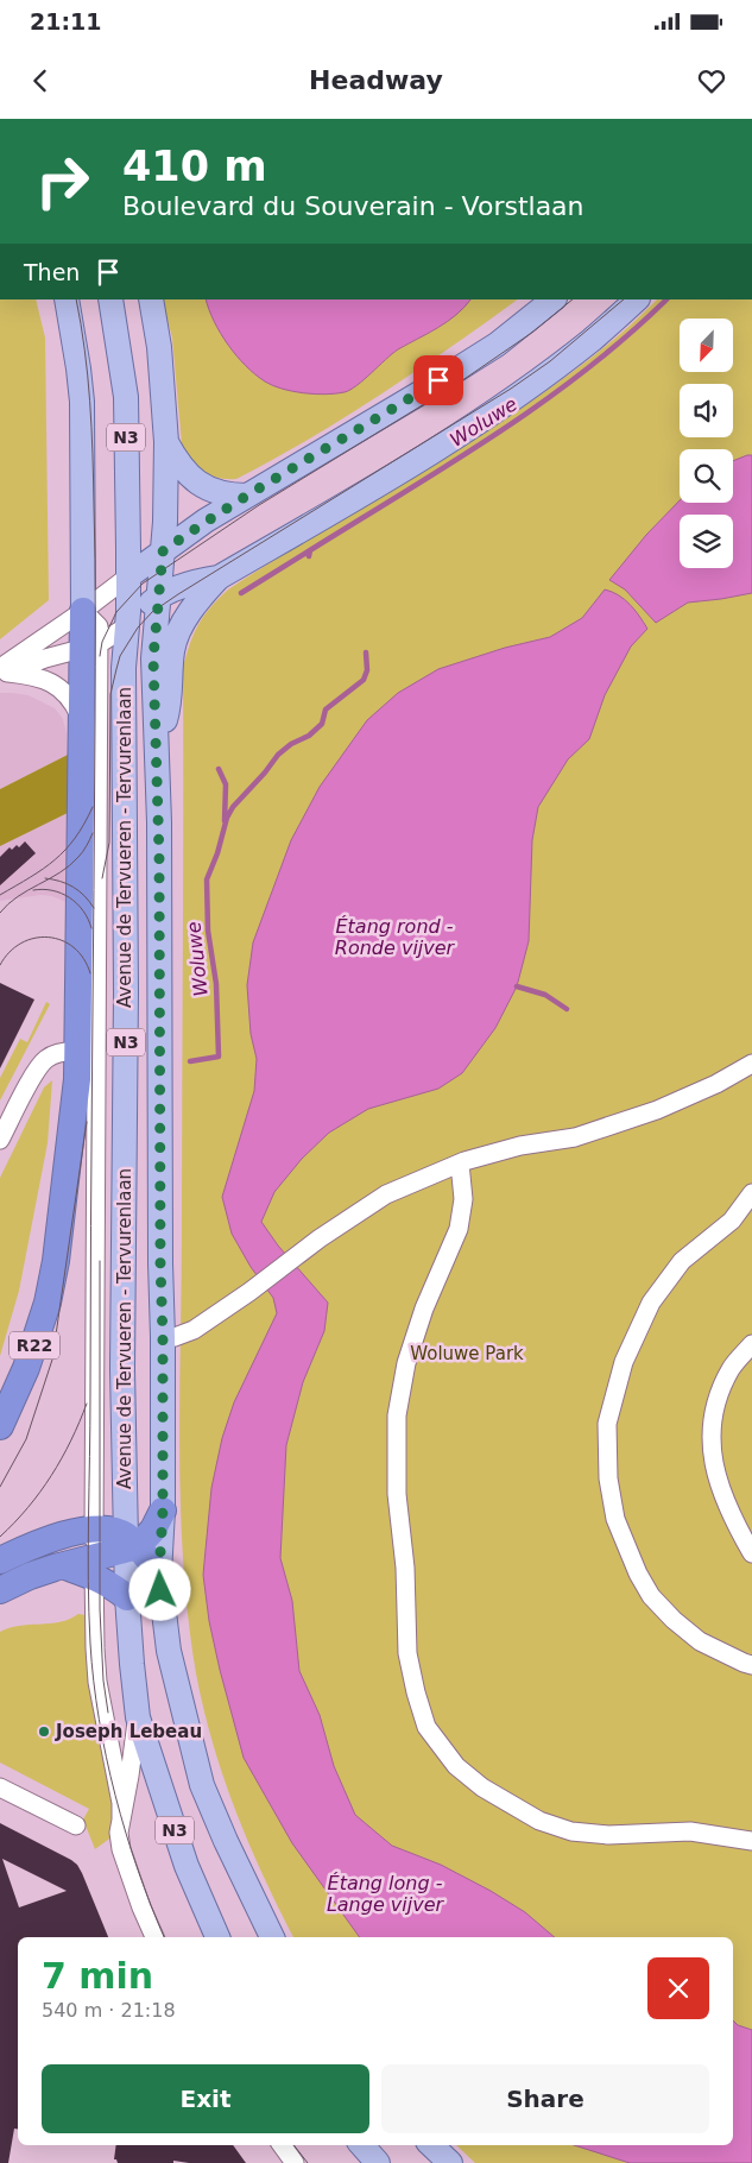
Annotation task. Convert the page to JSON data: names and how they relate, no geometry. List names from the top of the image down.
{
  "streets": {
    "highway": ["R22"],
    "main road": ["N3", "Avenue de Tervueren - Tervurenlaan"]
  },
  "crossings": [
    ["Avenue de Tervueren - Tervurenlaan", "R22"]
  ],
  "water": ["Woluwe", "Étang rond - Ronde vijver", "Étang long - Lange vijver"],
  "parks": ["Woluwe Park"],
  "places": ["Joseph Lebeau"],
  "north": "bottom left",
  "page": {
    "status": "21:11",
    "header": "Headway",
    "turn": ["410 m", "Boulevard du Souverain - Vorstlaan"],
    "then": "Then",
    "heading": ["7 min", "540 m · 21:18"],
    "buttons": ["Exit", "Share"]
  }
}
